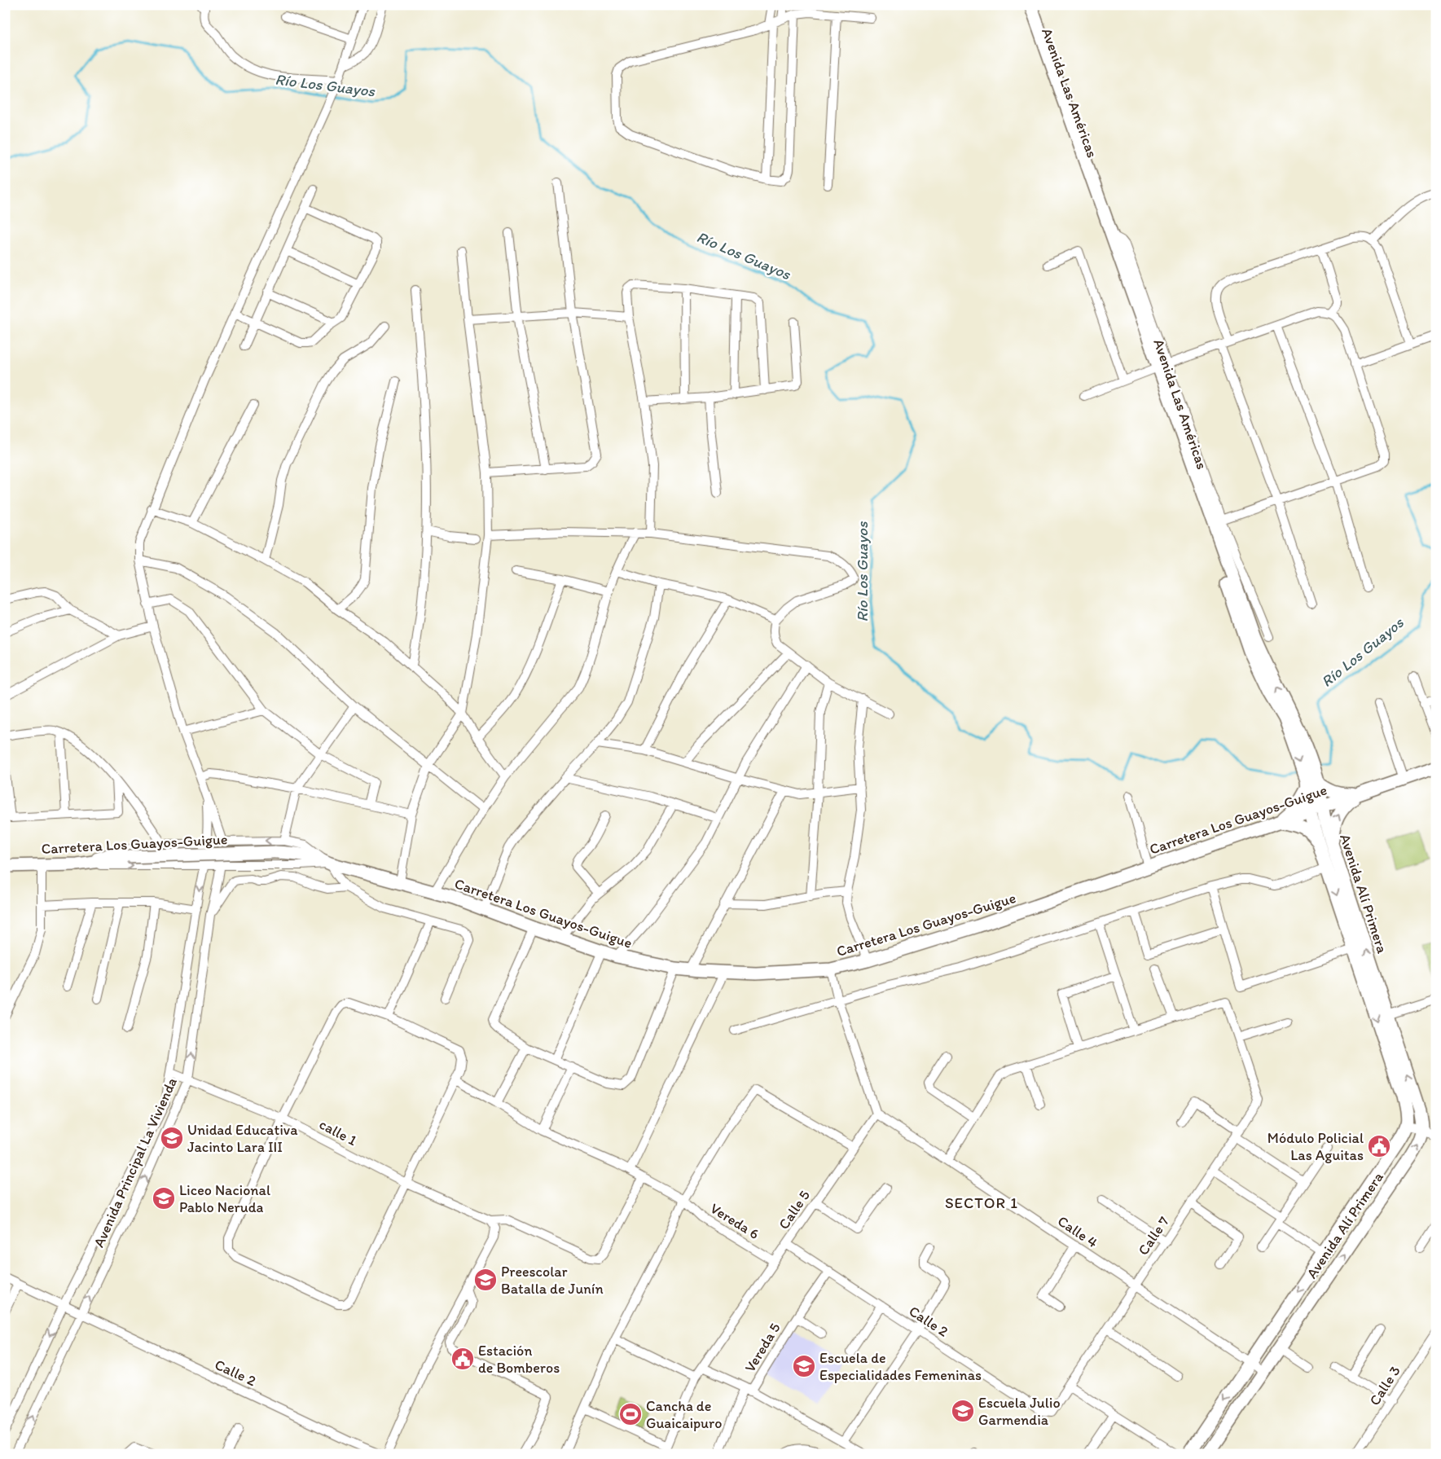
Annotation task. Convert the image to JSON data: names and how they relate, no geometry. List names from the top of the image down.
{
  "streets": {
    "main road": ["Avenida Las Américas", "Carretera Los Guayos-Guigue", "Avenida Alí Primera"],
    "street": [
      "calle 1",
      "Avenida Principal La Vivienda",
      "Calle 5",
      "Vereda 6",
      "Calle 4",
      "Calle 7",
      "Calle 2",
      "Vereda 5",
      "Calle 3"
    ]
  },
  "crossings": [
    ["Avenida Las Américas", "Carretera Los Guayos-Guigue"],
    ["Avenida Las Américas", "Avenida Alí Primera"],
    ["Carretera Los Guayos-Guigue", "Avenida Alí Primera"],
    ["Avenida Alí Primera", "Calle 4"],
    ["calle 1", "Avenida Principal La Vivienda"],
    ["Avenida Principal La Vivienda", "Calle 2"],
    ["Calle 5", "Vereda 6"],
    ["Calle 5", "Calle 4"],
    ["Calle 5", "Calle 2"],
    ["Calle 4", "Calle 7"],
    ["Calle 7", "Calle 2"],
    ["Calle 2", "Vereda 5"]
  ],
  "districts": ["SECTOR 1"],
  "water": ["Río Los Guayos"],
  "places": {
    "school or university": [
      "Unidad Educativa Jacinto Lara III",
      "Liceo Nacional Pablo Neruda",
      "Preescolar Batalla de Junín",
      "Escuela de Especialidades Femeninas",
      "Escuela Julio Garmendia"
    ],
    "public building": ["Módulo Policial Las Aguitas", "Estación de Bomberos"],
    "sports": ["Cancha de Guaicaipuro"]
  }
}
